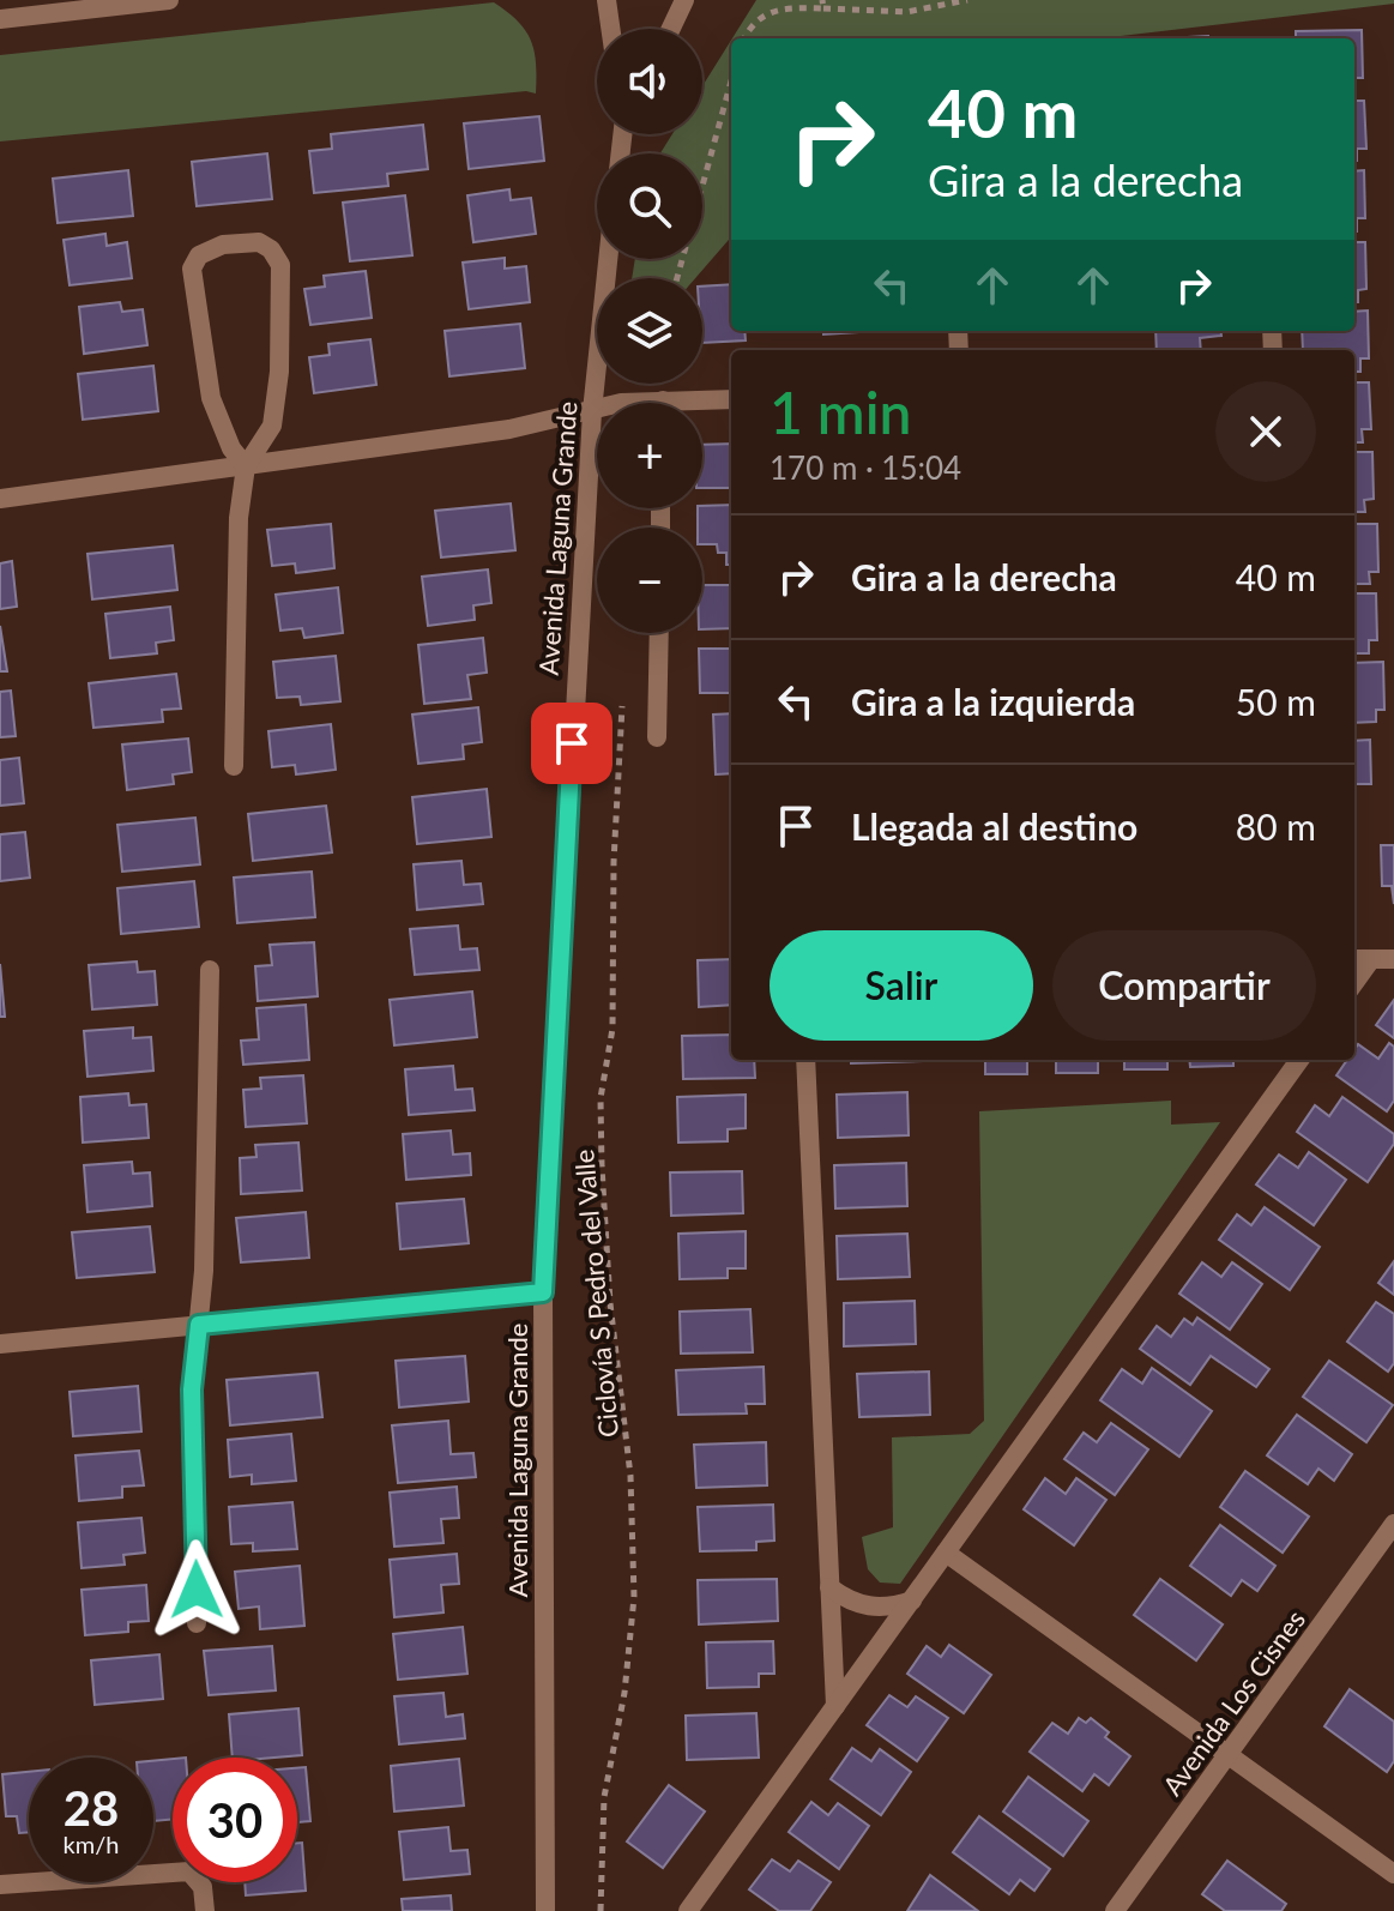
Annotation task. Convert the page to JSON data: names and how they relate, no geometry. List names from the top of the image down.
{
  "streets": {
    "street": ["Avenida Laguna Grande", "Avenida Los Cisnes"],
    "path": ["Ciclovía S Pedro del Valle"]
  },
  "page": {
    "map_buttons": ["+", "−"],
    "turn": ["40 m", "Gira a la derecha"],
    "heading": ["1 min", "170 m · 15:04"],
    "list": [
      {
        "name": "Gira a la derecha",
        "value": "40 m"
      },
      {
        "name": "Gira a la izquierda",
        "value": "50 m"
      },
      {
        "name": "Llegada al destino",
        "value": "80 m"
      }
    ],
    "buttons": ["Salir", "Compartir"],
    "speed": "28 km/h",
    "limit": "30"
  }
}
